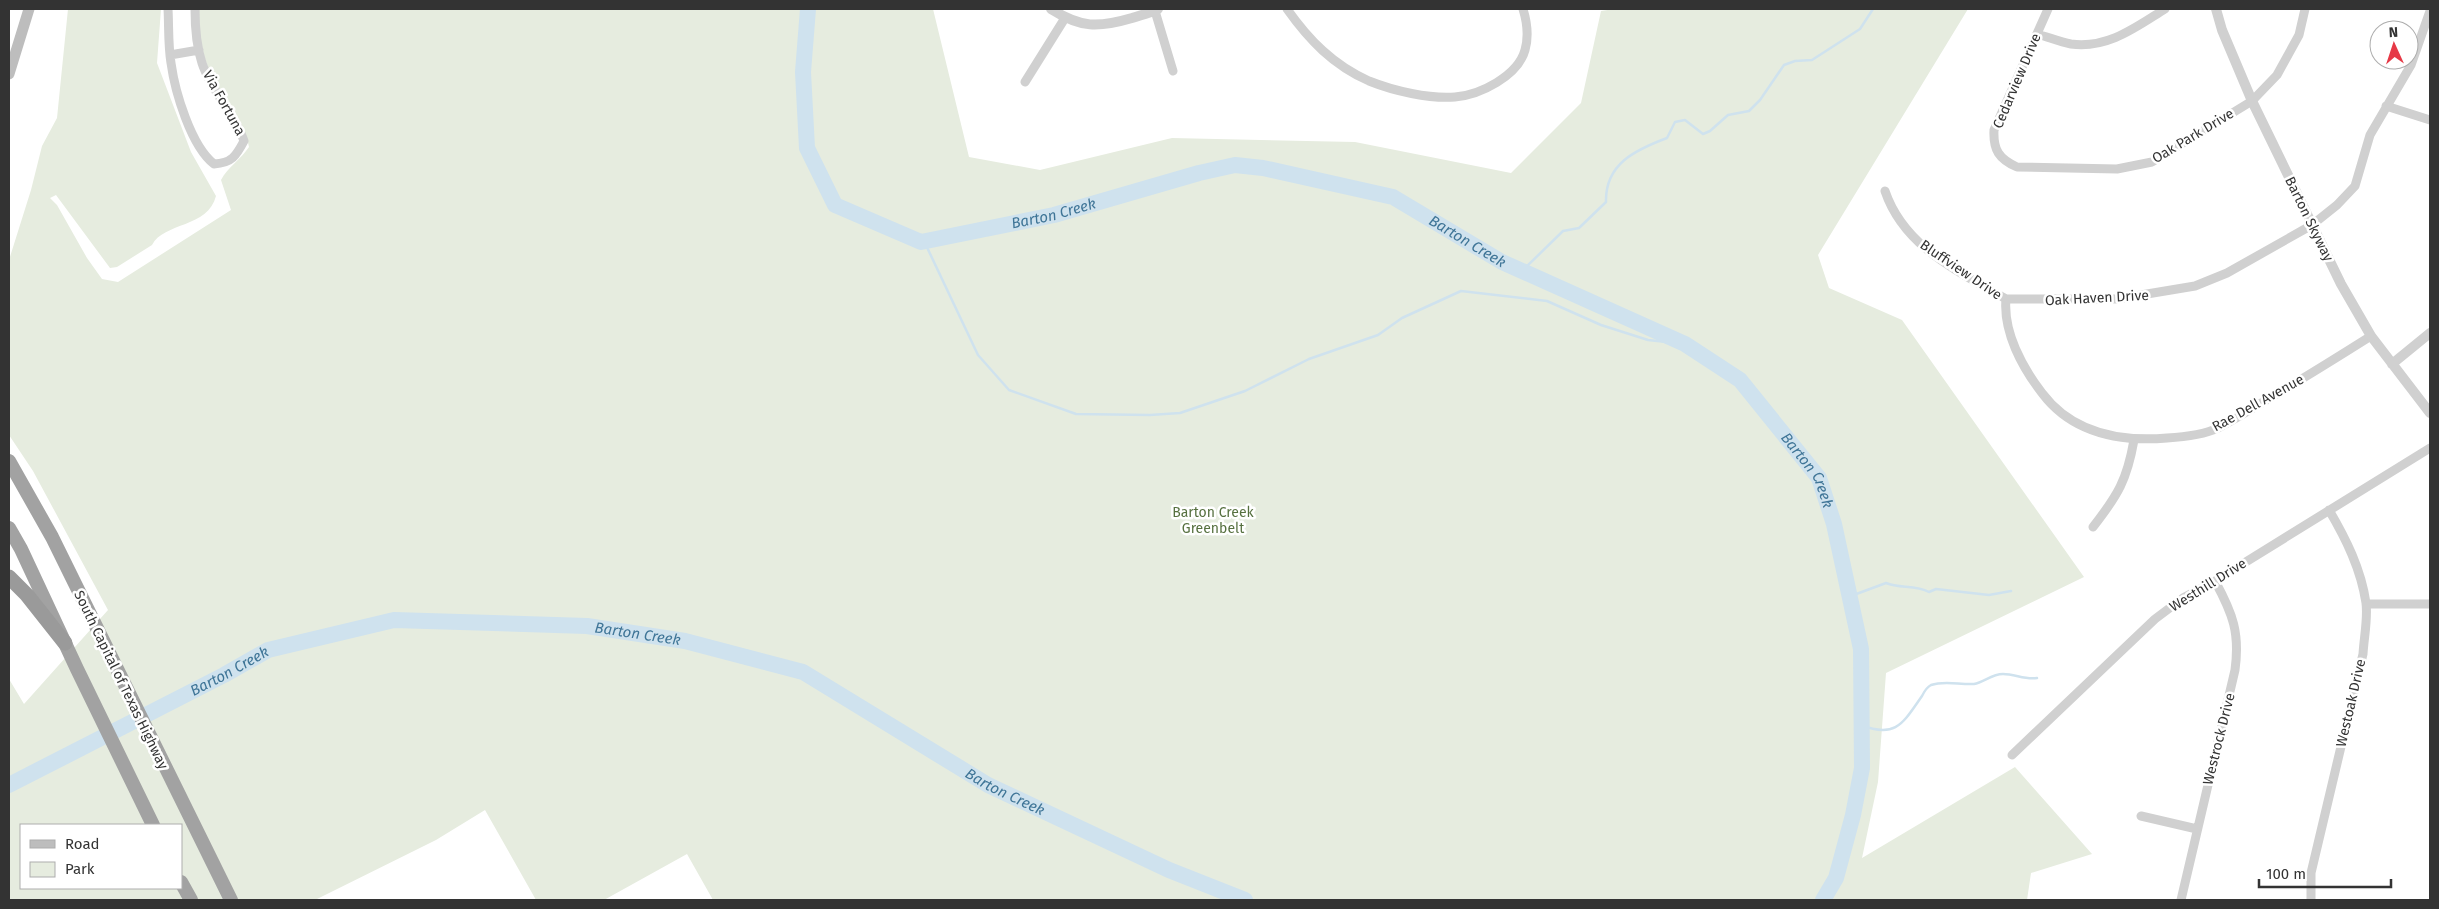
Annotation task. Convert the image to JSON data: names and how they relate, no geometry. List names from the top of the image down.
{
  "streets": {
    "highway": ["South Capital of Texas Highway"],
    "street": [
      "Cedarview Drive",
      "Via Fortuna",
      "Oak Park Drive",
      "Barton Skyway",
      "Bluffview Drive",
      "Oak Haven Drive",
      "Rae Dell Avenue",
      "Westhill Drive",
      "Westoak Drive",
      "Westrock Drive"
    ]
  },
  "crossings": [
    ["Cedarview Drive", "Oak Park Drive"],
    ["Oak Park Drive", "Barton Skyway"],
    ["Barton Skyway", "Oak Haven Drive"],
    ["Barton Skyway", "Rae Dell Avenue"],
    ["Bluffview Drive", "Oak Haven Drive"],
    ["Bluffview Drive", "Rae Dell Avenue"],
    ["Westhill Drive", "Westoak Drive"],
    ["Westhill Drive", "Westrock Drive"]
  ],
  "water": ["Barton Creek"],
  "parks": ["Barton Creek Greenbelt"],
  "legend": ["Road", "Park"],
  "scale_bar": "100 m",
  "north": "top"
}
